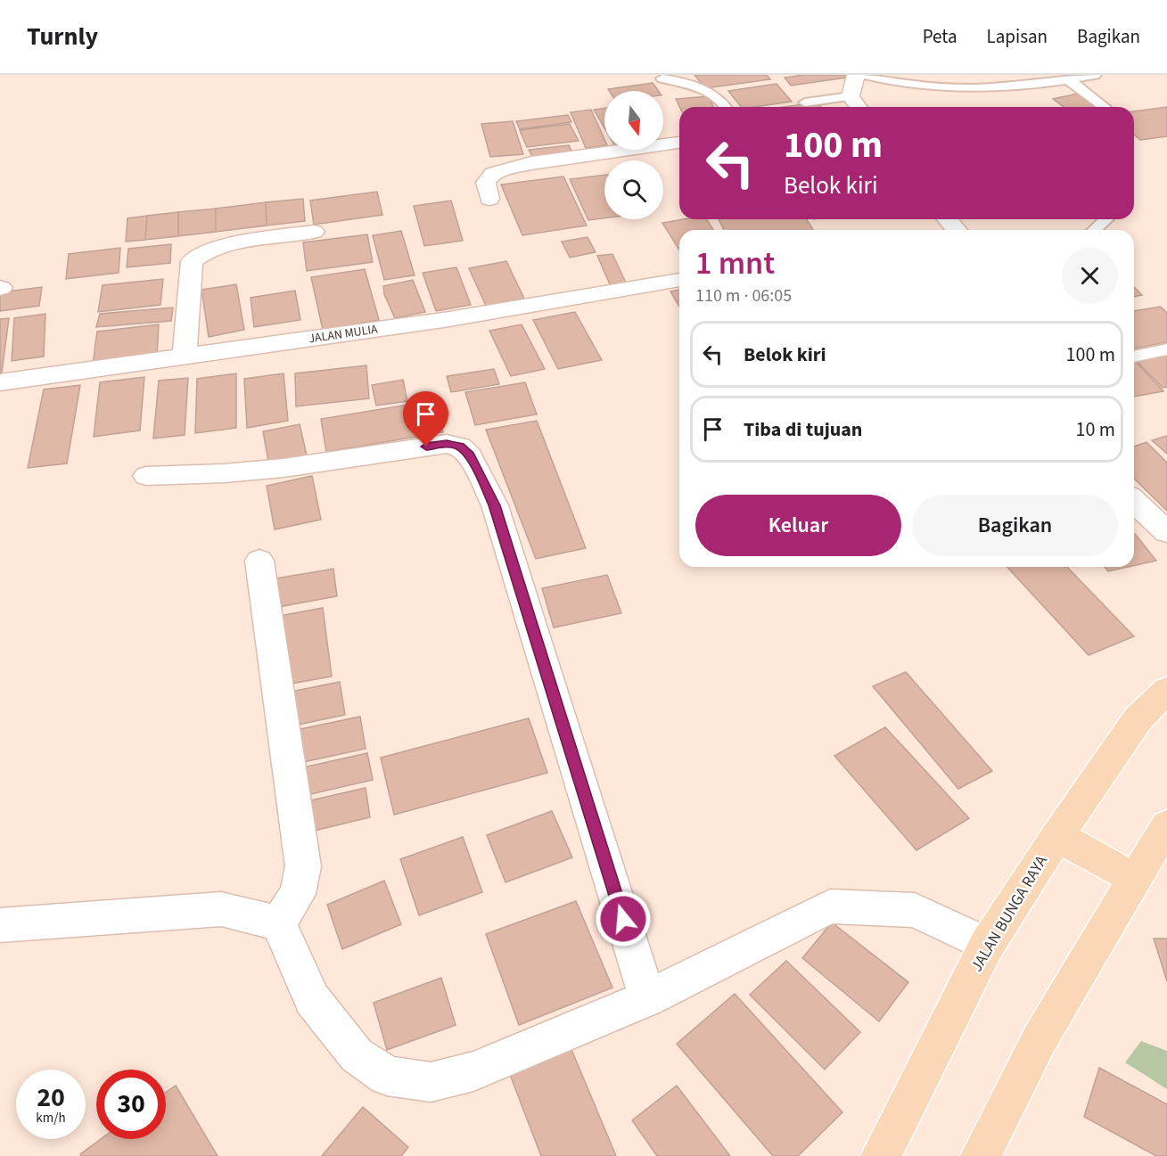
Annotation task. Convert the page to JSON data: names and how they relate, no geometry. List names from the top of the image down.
{
  "streets": {
    "main road": ["JALAN BUNGA RAYA"],
    "street": ["JALAN MULIA"]
  },
  "north": "bottom",
  "page": {
    "header": "Turnly",
    "nav": ["Peta", "Lapisan", "Bagikan"],
    "turn": ["100 m", "Belok kiri"],
    "heading": ["1 mnt", "110 m · 06:05"],
    "list": [
      {
        "name": "Belok kiri",
        "value": "100 m"
      },
      {
        "name": "Tiba di tujuan",
        "value": "10 m"
      }
    ],
    "buttons": ["Keluar", "Bagikan"],
    "speed": "20 km/h",
    "limit": "30"
  }
}
